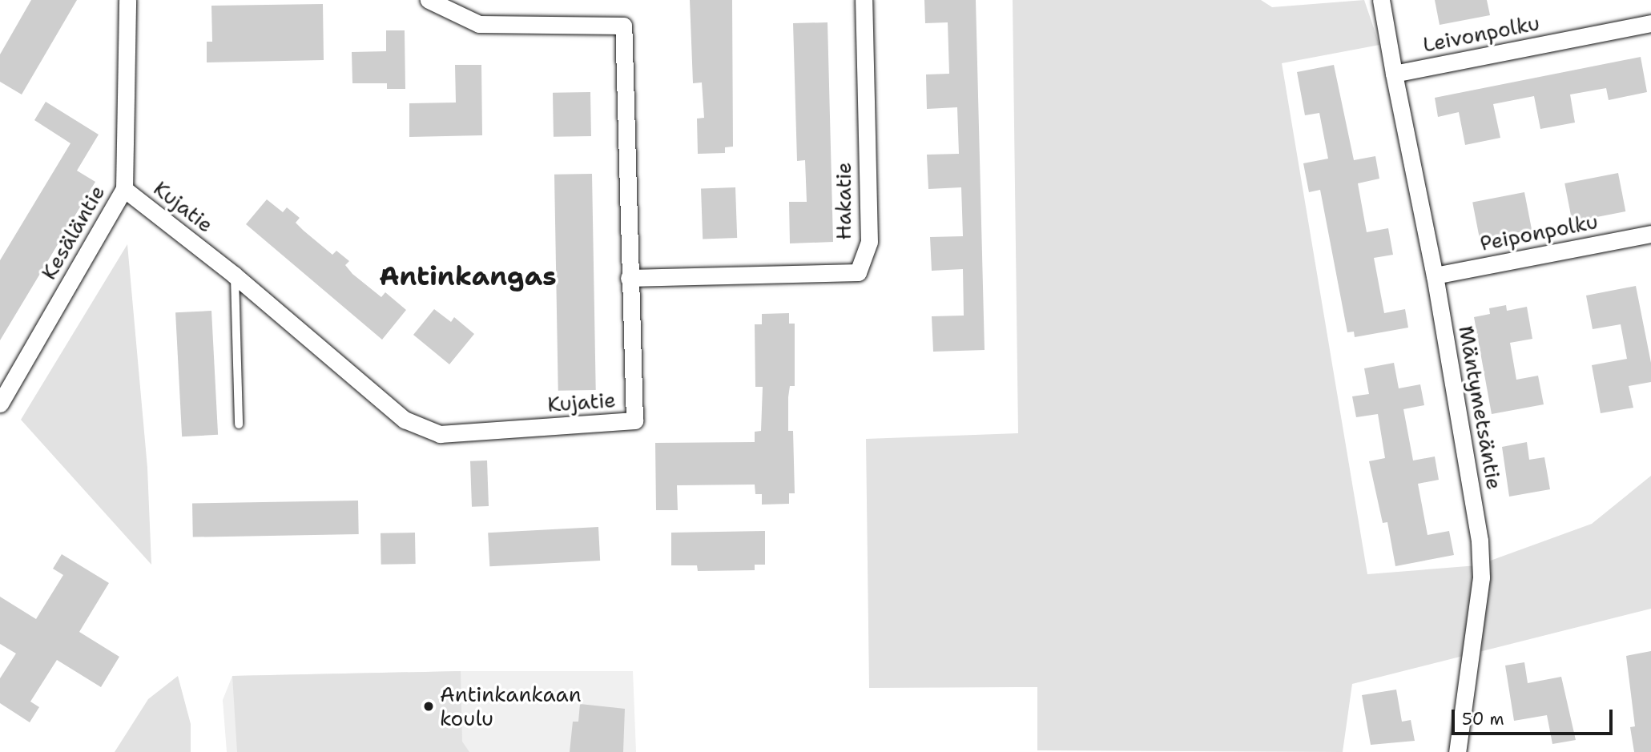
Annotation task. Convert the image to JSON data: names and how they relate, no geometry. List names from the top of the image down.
{
  "streets": {
    "street": [
      "Leivonpolku",
      "Hakatie",
      "Kujatie",
      "Kesäläntie",
      "Peiponpolku",
      "Mäntymetsäntie"
    ]
  },
  "crossings": [
    ["Leivonpolku", "Mäntymetsäntie"],
    ["Hakatie", "Kujatie"],
    ["Kujatie", "Kesäläntie"],
    ["Peiponpolku", "Mäntymetsäntie"]
  ],
  "districts": ["Antinkangas"],
  "places": ["Antinkankaan koulu"],
  "scale_bar": "50 m"
}
